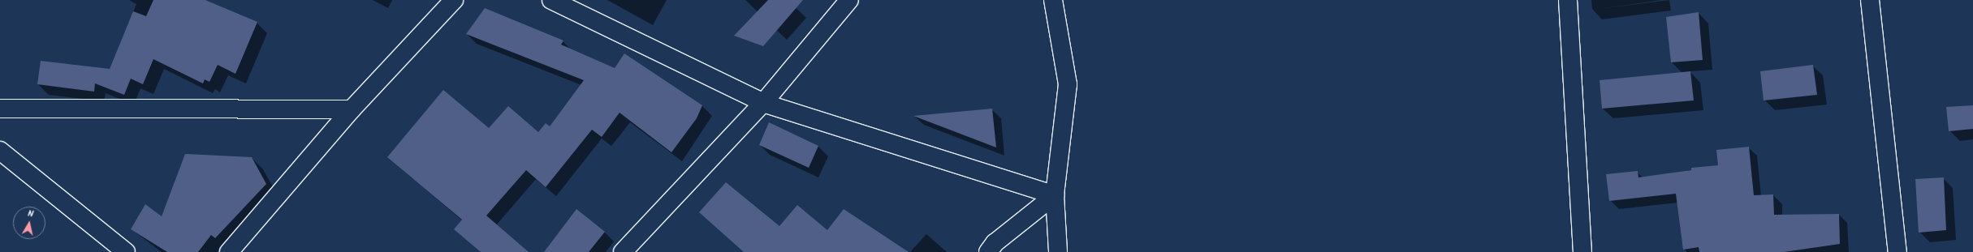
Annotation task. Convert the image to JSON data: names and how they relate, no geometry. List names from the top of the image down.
{
  "north": "top"
}
